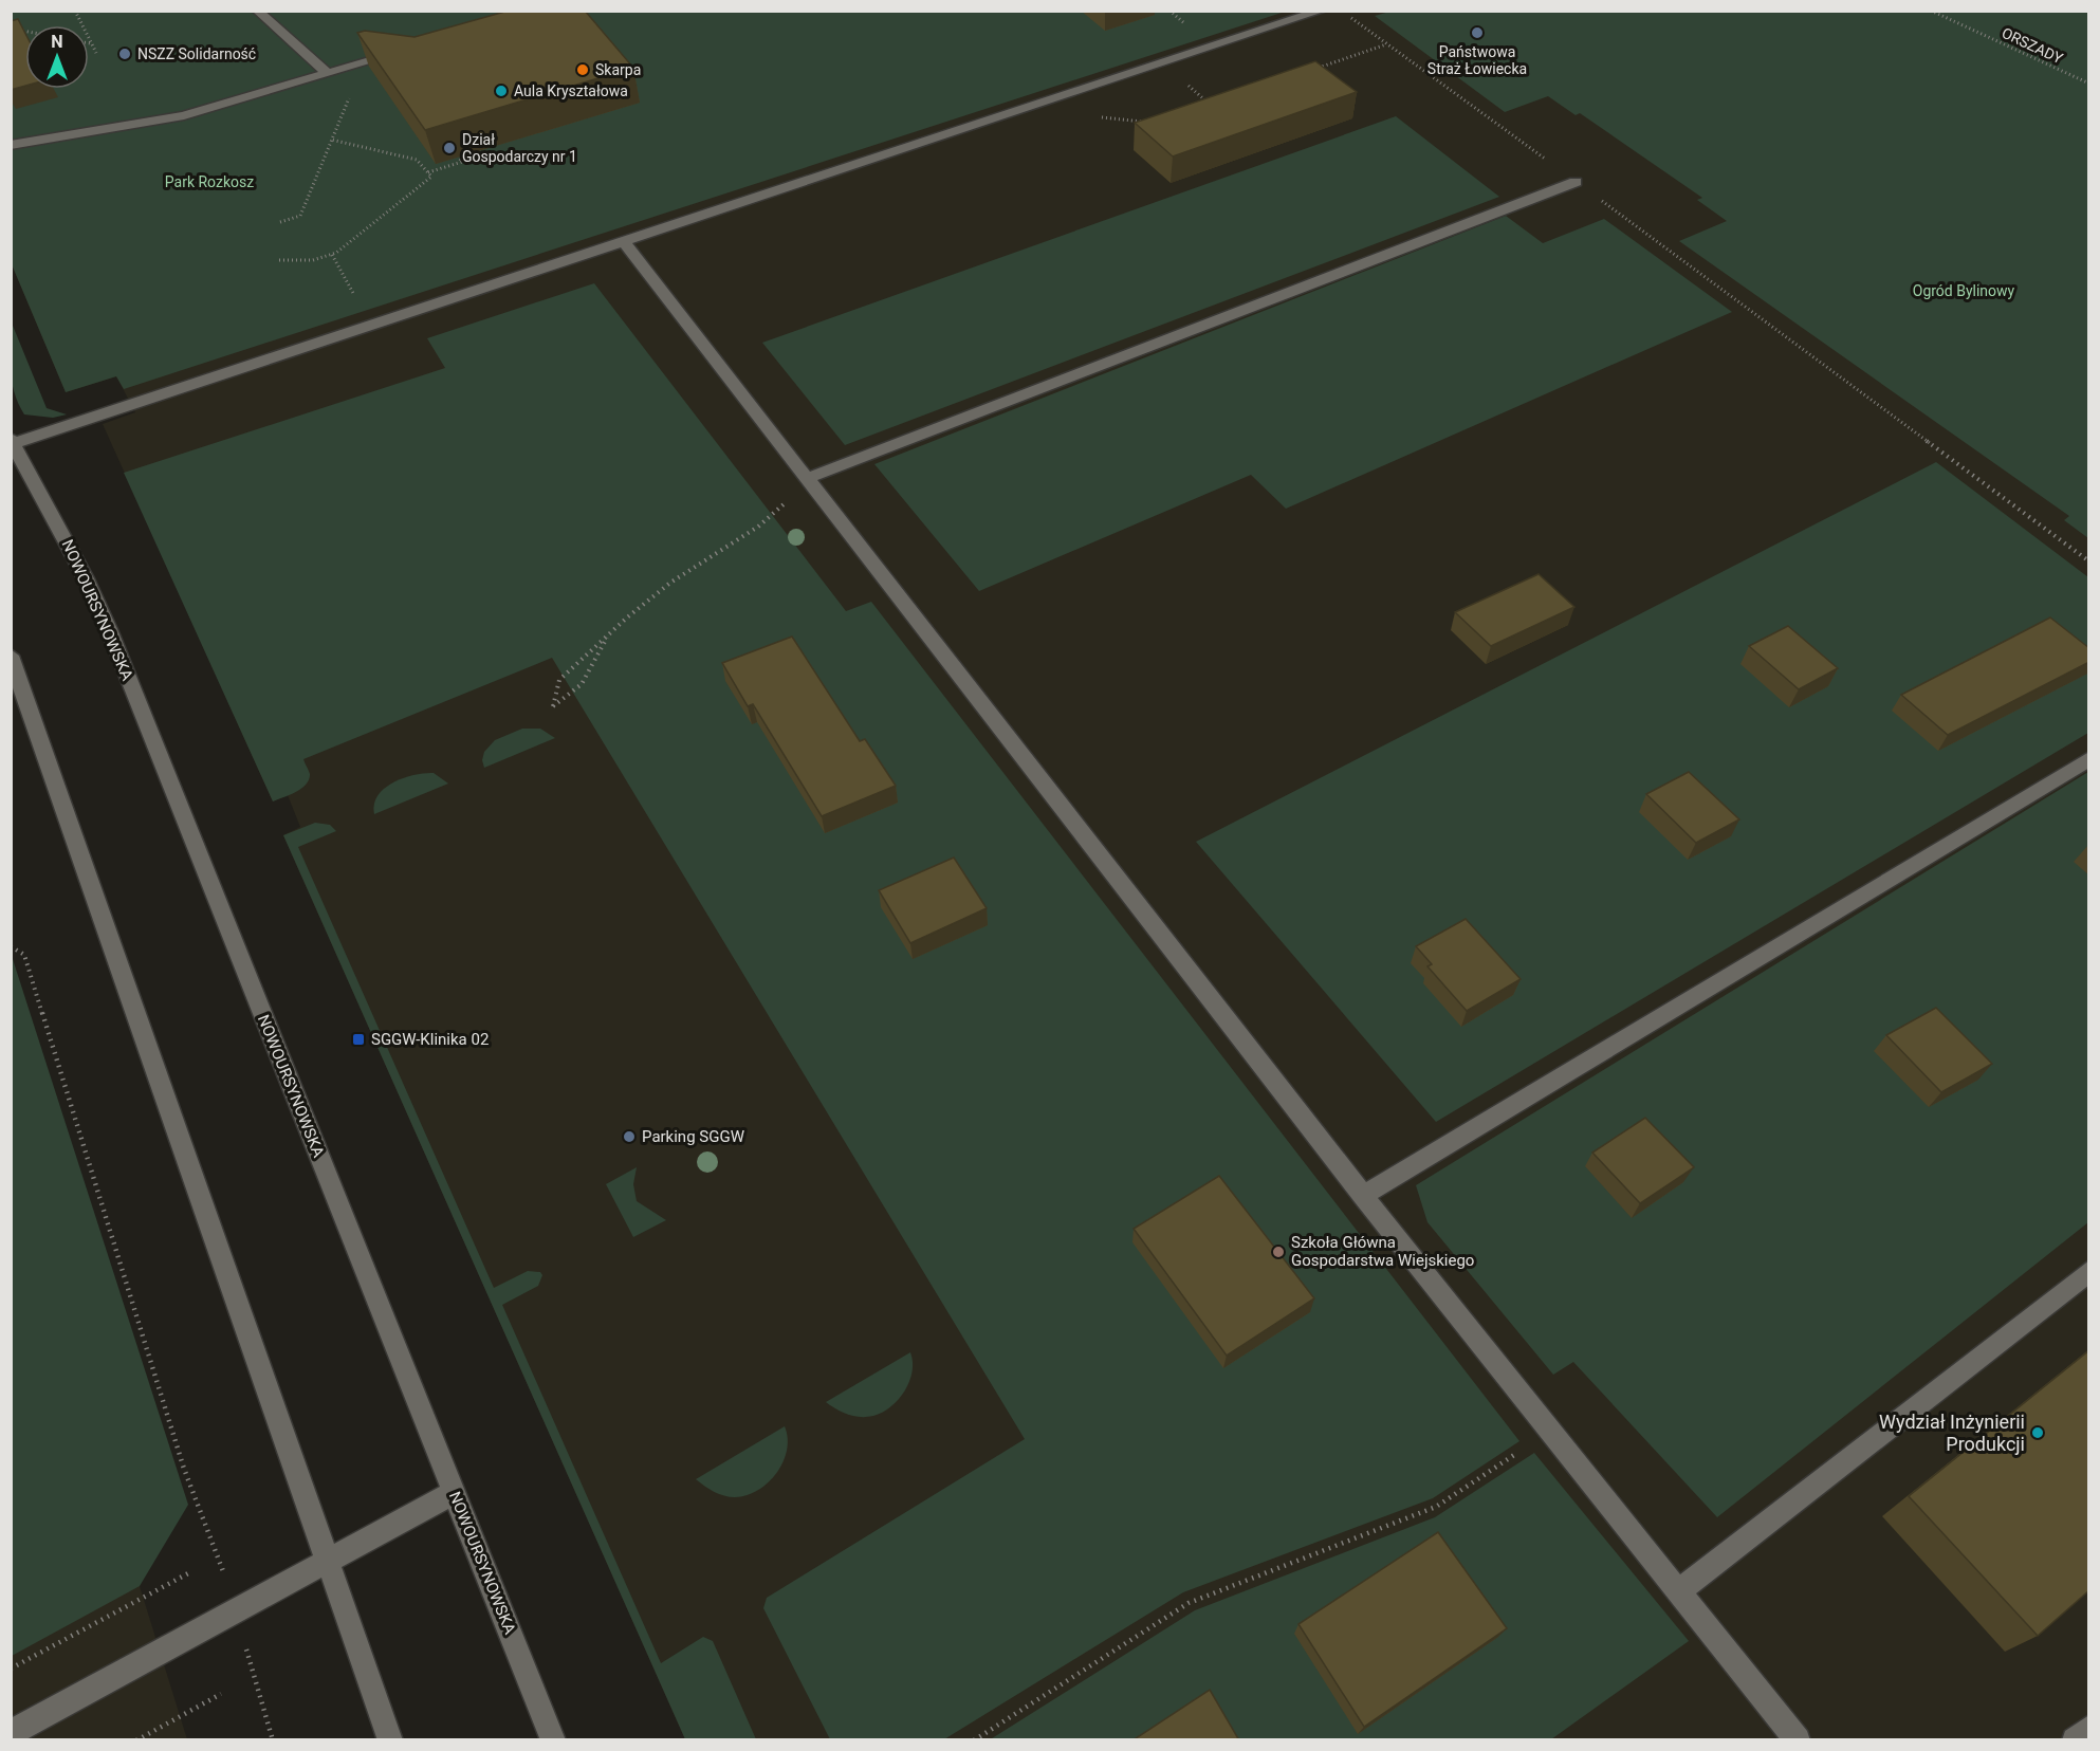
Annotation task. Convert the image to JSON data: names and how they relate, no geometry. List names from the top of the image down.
{
  "streets": {
    "street": ["NOWOURSYNOWSKA"],
    "path": ["ORSZADY"]
  },
  "parks": ["Park Rozkosz", "Ogród Bylinowy"],
  "places": {
    "other": [
      "Państwowa Straż Łowiecka",
      "NSZZ Solidarność",
      "Skarpa",
      "Aula Kryształowa",
      "Dział Gospodarczy nr 1",
      "Parking SGGW",
      "Szkoła Główna Gospodarstwa Wiejskiego",
      "Wydział Inżynierii Produkcji"
    ],
    "transit": ["SGGW-Klinika 02"]
  },
  "north": "top"
}
